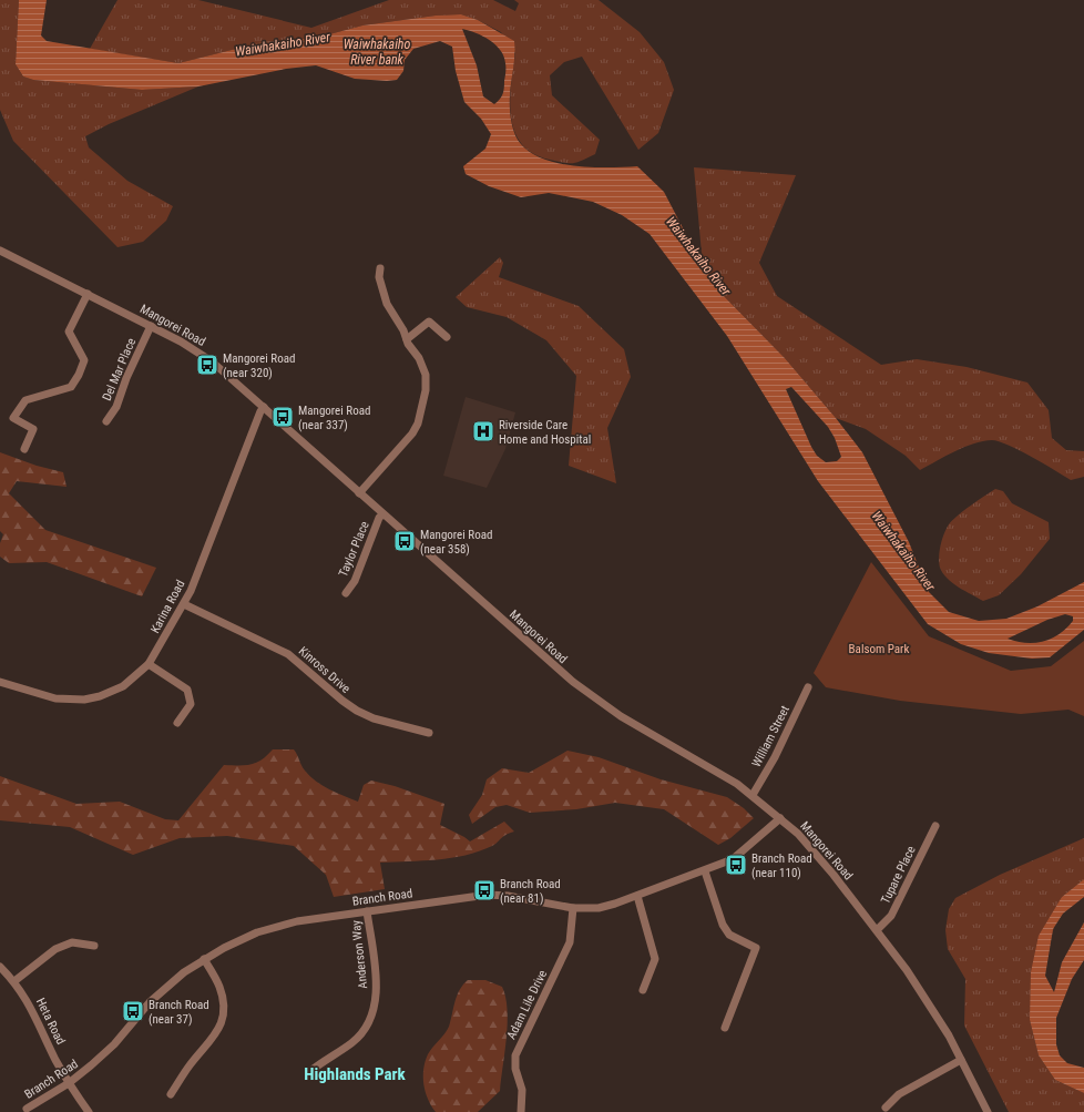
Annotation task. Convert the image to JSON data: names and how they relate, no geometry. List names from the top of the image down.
{
  "streets": {
    "street": [
      "Mangorei Road",
      "Del Mar Place",
      "Taylor Place",
      "Karina Road",
      "Kinross Drive",
      "William Street",
      "Tupare Place",
      "Branch Road",
      "Anderson Way",
      "Adam Lile Drive",
      "Heta Road"
    ]
  },
  "crossings": [
    ["Mangorei Road", "Del Mar Place"],
    ["Mangorei Road", "Taylor Place"],
    ["Mangorei Road", "Karina Road"],
    ["Mangorei Road", "William Street"],
    ["Mangorei Road", "Tupare Place"],
    ["Mangorei Road", "Branch Road"],
    ["Karina Road", "Kinross Drive"],
    ["Branch Road", "Anderson Way"],
    ["Branch Road", "Adam Lile Drive"],
    ["Branch Road", "Heta Road"]
  ],
  "districts": ["Highlands Park"],
  "water": ["Waiwhakaiho River", "Waiwhakaiho River bank"],
  "parks": ["Balsom Park"],
  "places": {
    "bus stop": [
      "Mangorei Road (near 320)",
      "Mangorei Road (near 337)",
      "Mangorei Road (near 358)",
      "Branch Road (near 110)",
      "Branch Road (near 81)",
      "Branch Road (near 37)"
    ],
    "hospital": ["Riverside Care Home and Hospital"]
  }
}
